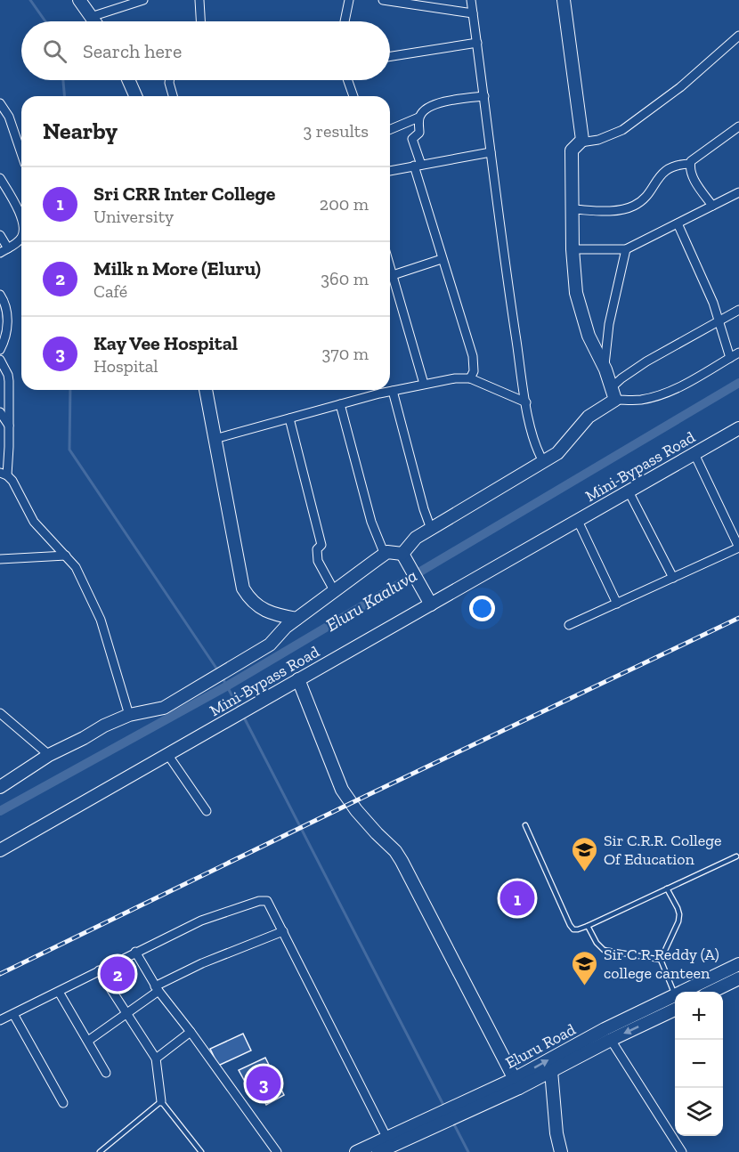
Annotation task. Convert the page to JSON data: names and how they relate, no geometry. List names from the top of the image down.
{
  "streets": {
    "street": ["Mini-Bypass Road", "Eluru Road"]
  },
  "water": ["Eluru Kaaluva"],
  "places": {
    "school or university": ["Sir C.R.R. College Of Education", "Sir C R Reddy (A) college canteen"]
  },
  "page": {
    "search": "Search here",
    "heading": ["Nearby", "3 results"],
    "list": [
      {
        "mark": "1",
        "name": "Sri CRR Inter College",
        "note": "University",
        "value": "200 m"
      },
      {
        "mark": "2",
        "name": "Milk n More (Eluru)",
        "note": "Café",
        "value": "360 m"
      },
      {
        "mark": "3",
        "name": "Kay Vee Hospital",
        "note": "Hospital",
        "value": "370 m"
      }
    ],
    "pins": ["1", "2", "3"],
    "map_buttons": ["+", "−"]
  }
}
